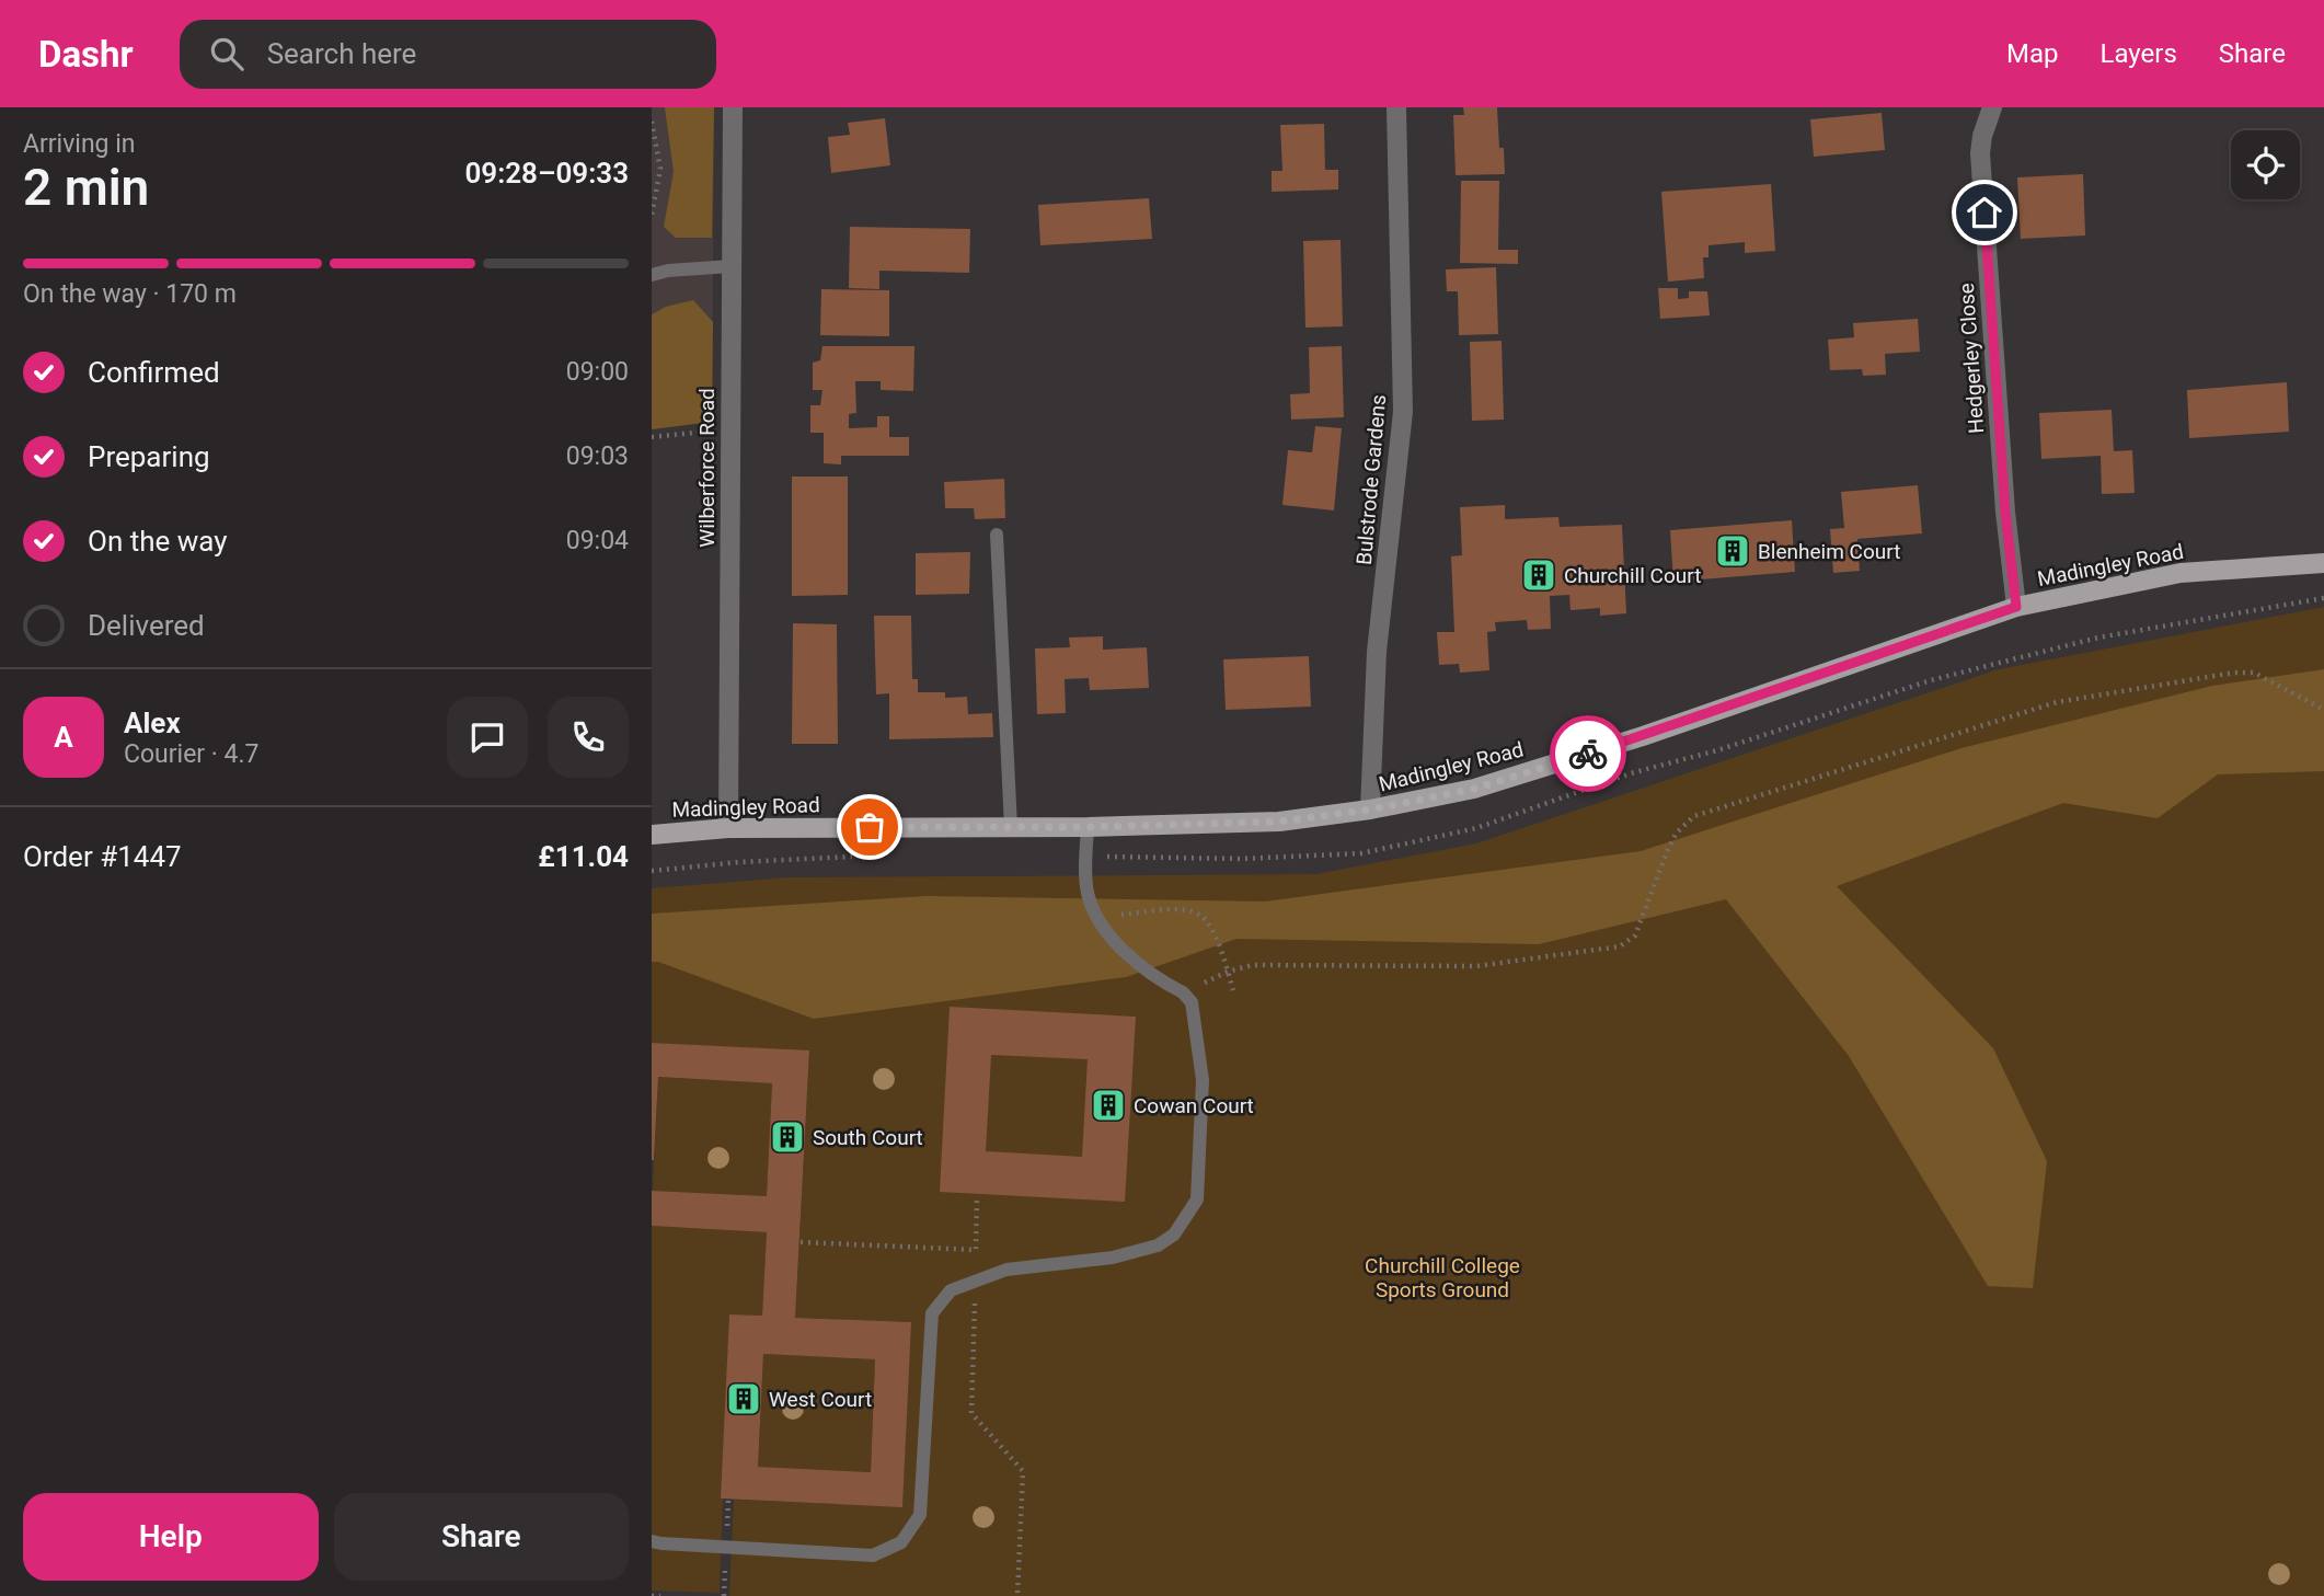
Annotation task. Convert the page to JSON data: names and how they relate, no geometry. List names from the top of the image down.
{
  "streets": {
    "main road": ["Madingley Road"],
    "street": ["Hedgerley Close", "Wilberforce Road", "Bulstrode Gardens"]
  },
  "crossings": [
    ["Hedgerley Close", "Madingley Road"],
    ["Wilberforce Road", "Madingley Road"],
    ["Bulstrode Gardens", "Madingley Road"]
  ],
  "parks": ["Churchill College Sports Ground"],
  "places": {
    "building": [
      "Blenheim Court",
      "Churchill Court",
      "Cowan Court",
      "South Court",
      "West Court"
    ]
  },
  "page": {
    "header": "Dashr",
    "search": "Search here",
    "nav": ["Map", "Layers", "Share"],
    "heading": ["2 min", "Arriving in", "09:28–09:33"],
    "panel": [
      "Alex",
      "Courier · 4.7",
      "Order #1447",
      "£11.04"
    ],
    "bar": "On the way · 170 m",
    "list": [
      ["Confirmed", "09:00"],
      ["Preparing", "09:03"],
      ["On the way", "09:04"],
      "Delivered"
    ],
    "round": "A",
    "buttons": ["Help", "Share"]
  }
}
